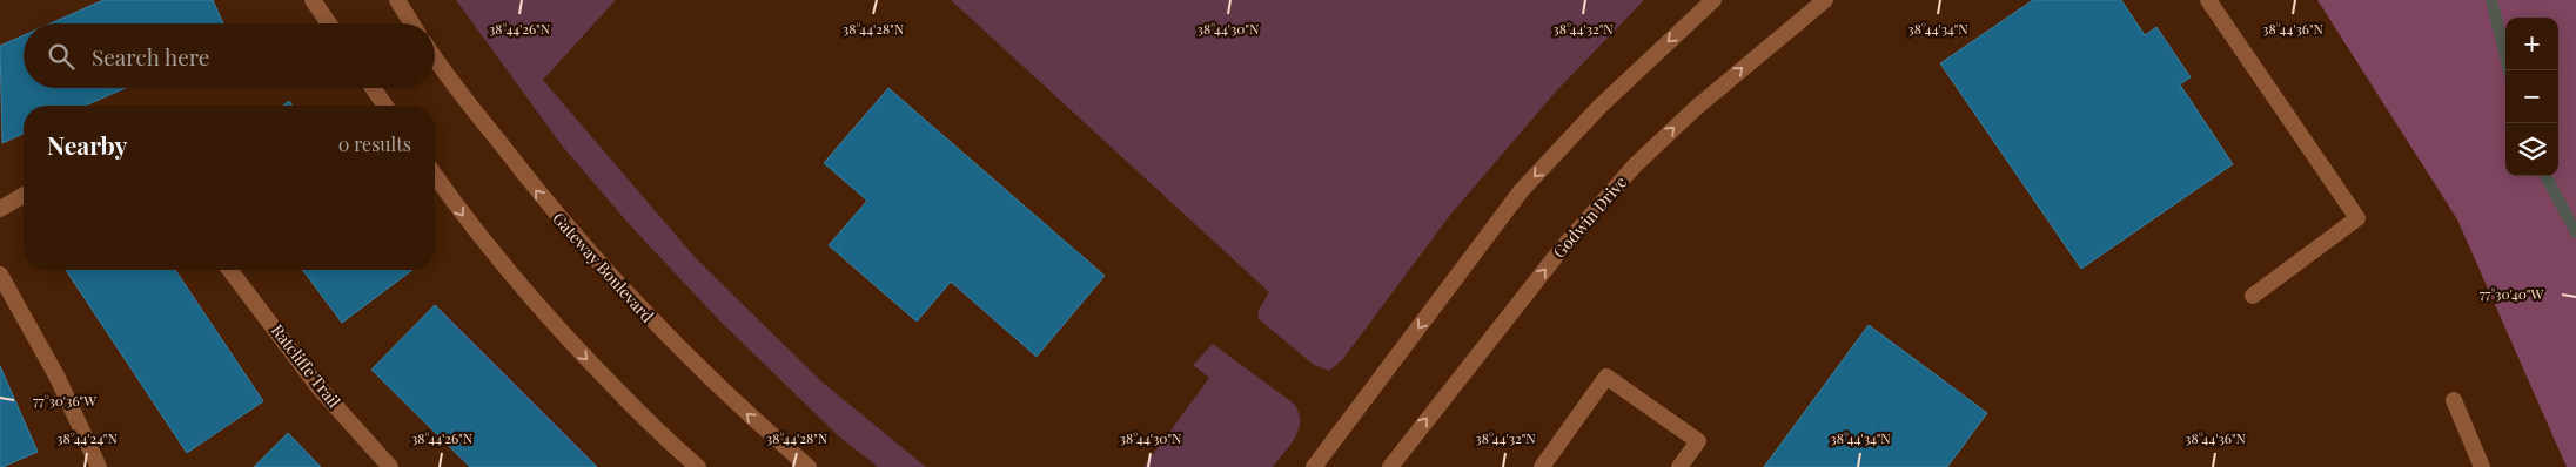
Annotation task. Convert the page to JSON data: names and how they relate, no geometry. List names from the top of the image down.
{
  "streets": {
    "street": ["Godwin Drive", "Gateway Boulevard", "Ratcliffe Trail"]
  },
  "page": {
    "map_buttons": ["+", "−"],
    "search": "Search here",
    "heading": ["Nearby", "0 results"]
  },
  "coordinates": [
    "38°44'26\"N",
    "38°44'28\"N",
    "38°44'30\"N",
    "38°44'32\"N",
    "38°44'34\"N",
    "38°44'36\"N",
    "77°30'40\"W",
    "77°30'36\"W",
    "38°44'24\"N"
  ]
}
